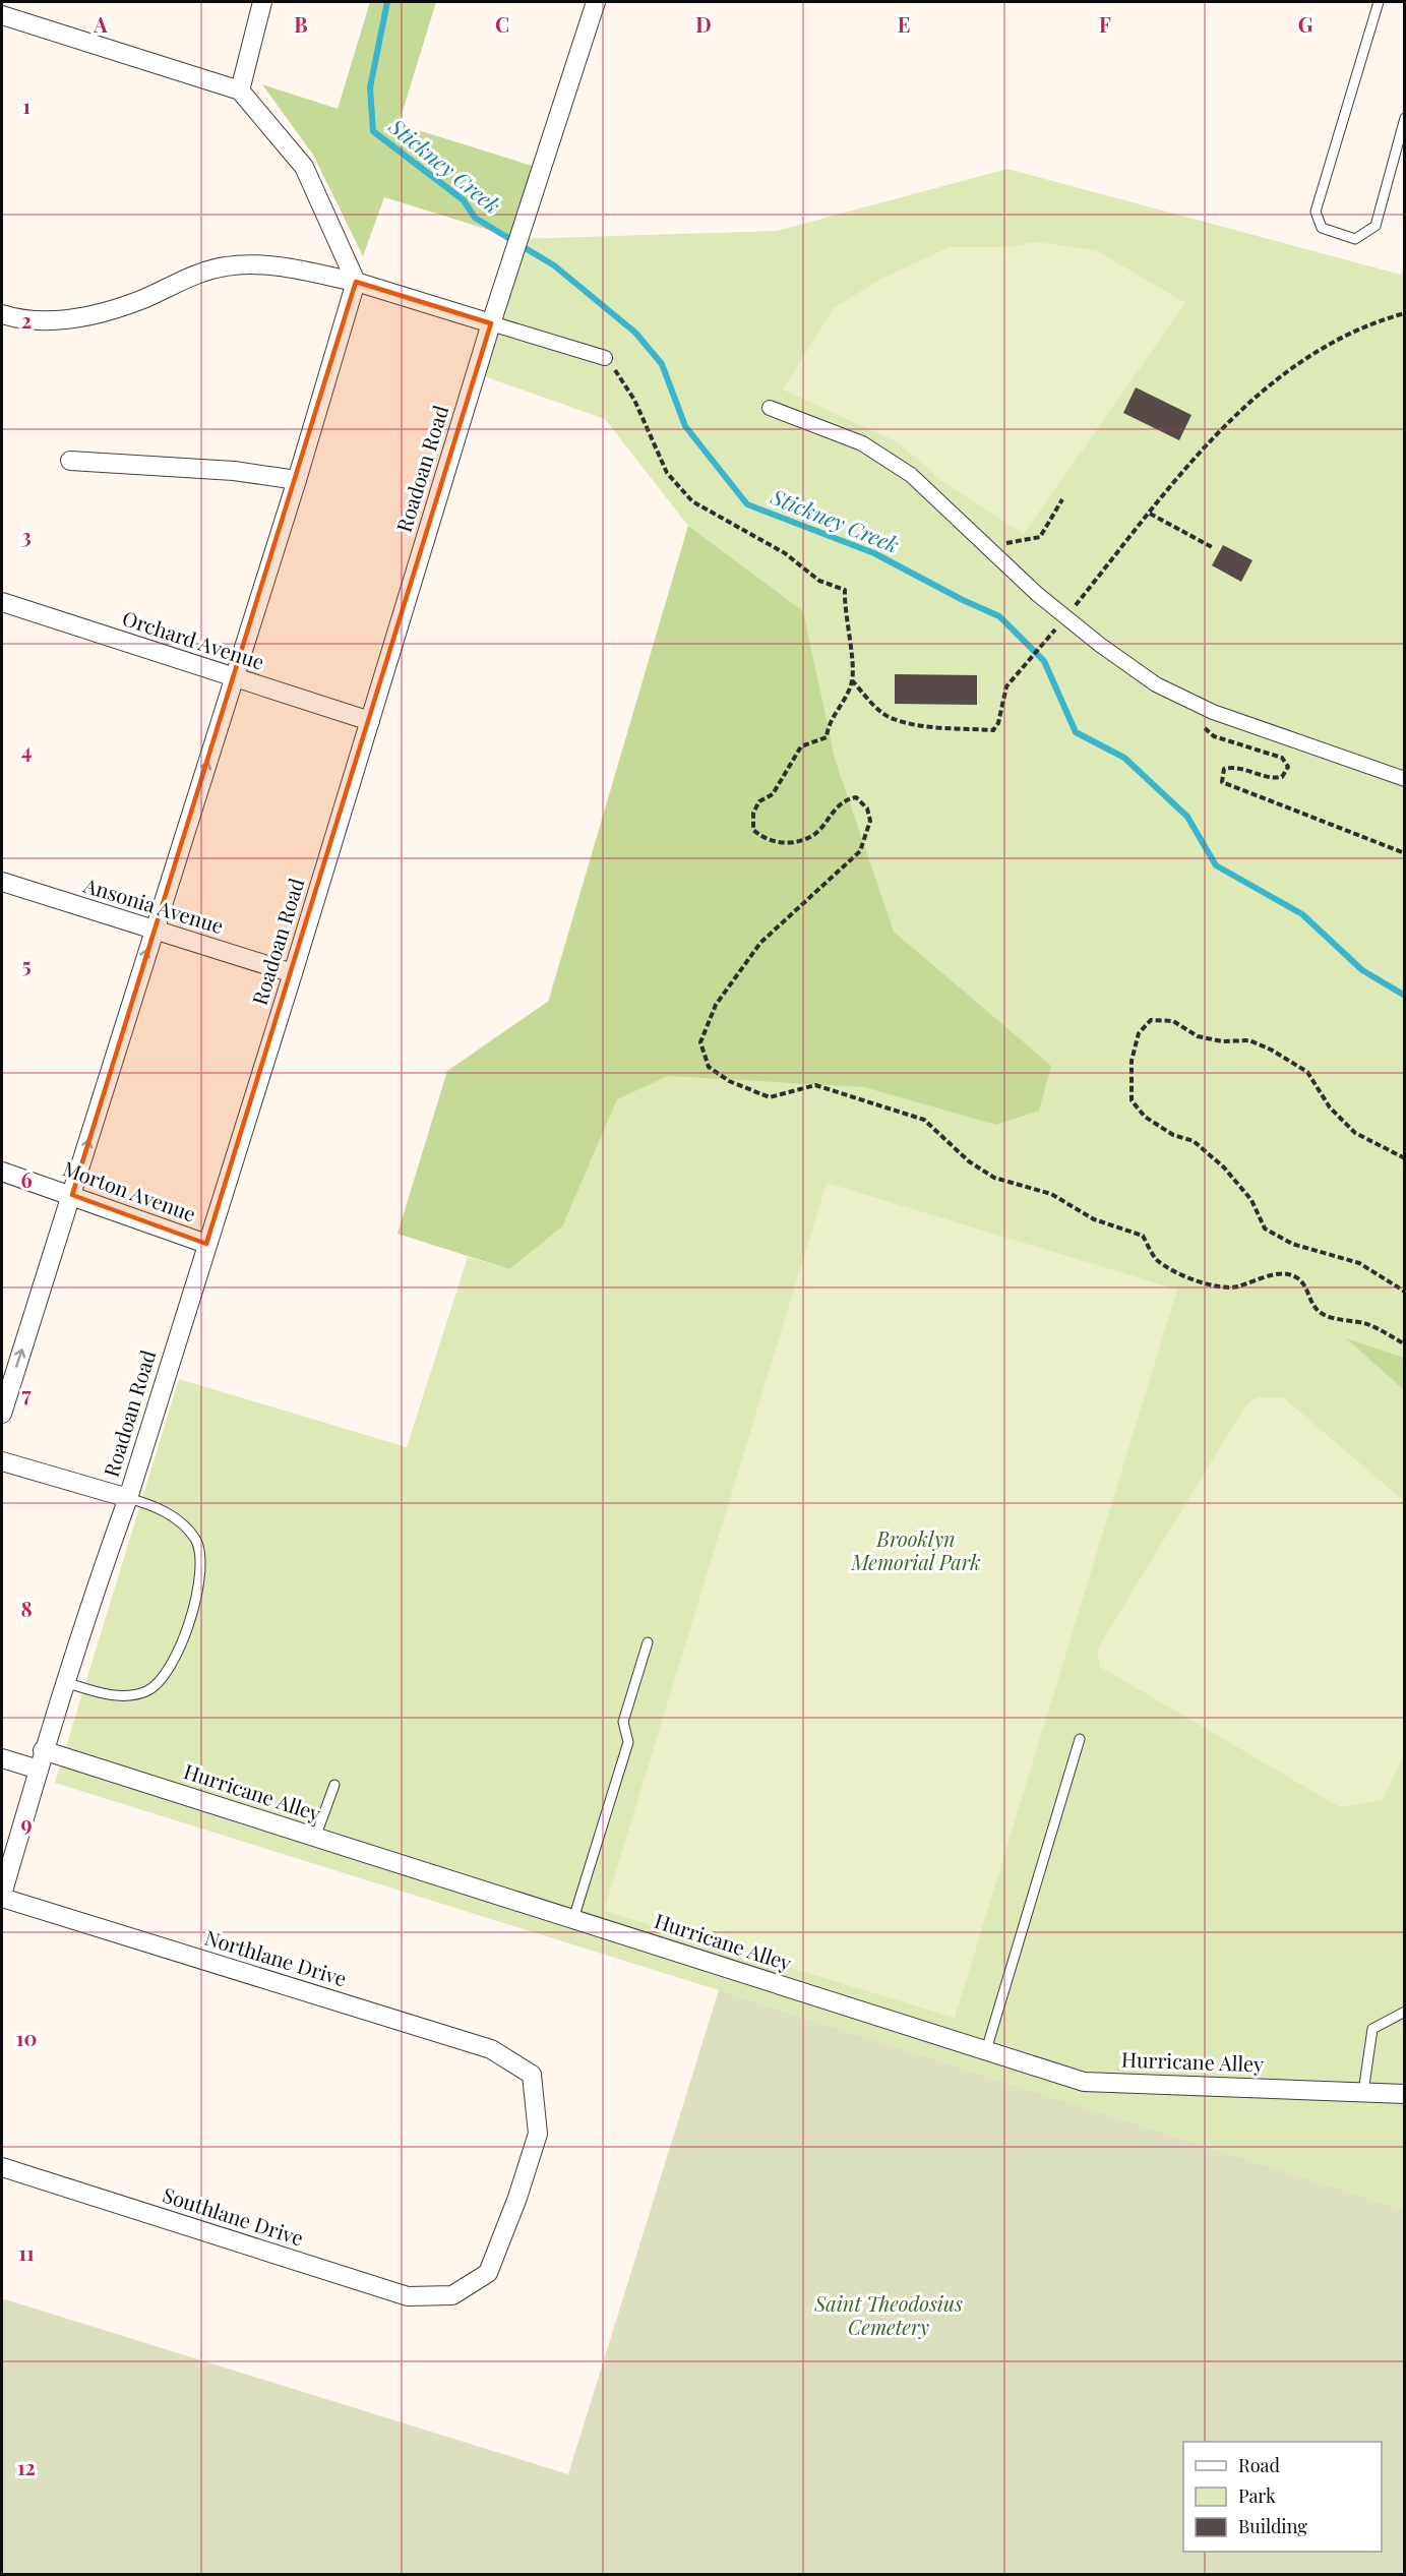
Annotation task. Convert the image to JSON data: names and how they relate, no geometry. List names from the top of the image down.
{
  "streets": {
    "street": [
      "Roadoan Road",
      "Orchard Avenue",
      "Ansonia Avenue",
      "Morton Avenue",
      "Hurricane Alley",
      "Northlane Drive",
      "Southlane Drive"
    ]
  },
  "crossings": [
    ["Roadoan Road", "Orchard Avenue"],
    ["Roadoan Road", "Ansonia Avenue"],
    ["Roadoan Road", "Morton Avenue"],
    ["Roadoan Road", "Hurricane Alley"],
    ["Roadoan Road", "Northlane Drive"],
    ["Northlane Drive", "Southlane Drive"]
  ],
  "water": ["Stickney Creek"],
  "parks": ["Brooklyn Memorial Park", "Saint Theodosius Cemetery"],
  "legend": ["Road", "Park", "Building"],
  "grid": {
    "columns": [
      "A",
      "B",
      "C",
      "D",
      "E",
      "F",
      "G"
    ],
    "rows": [
      "1",
      "2",
      "3",
      "4",
      "5",
      "6",
      "7",
      "8",
      "9",
      "10",
      "11",
      "12"
    ]
  }
}
